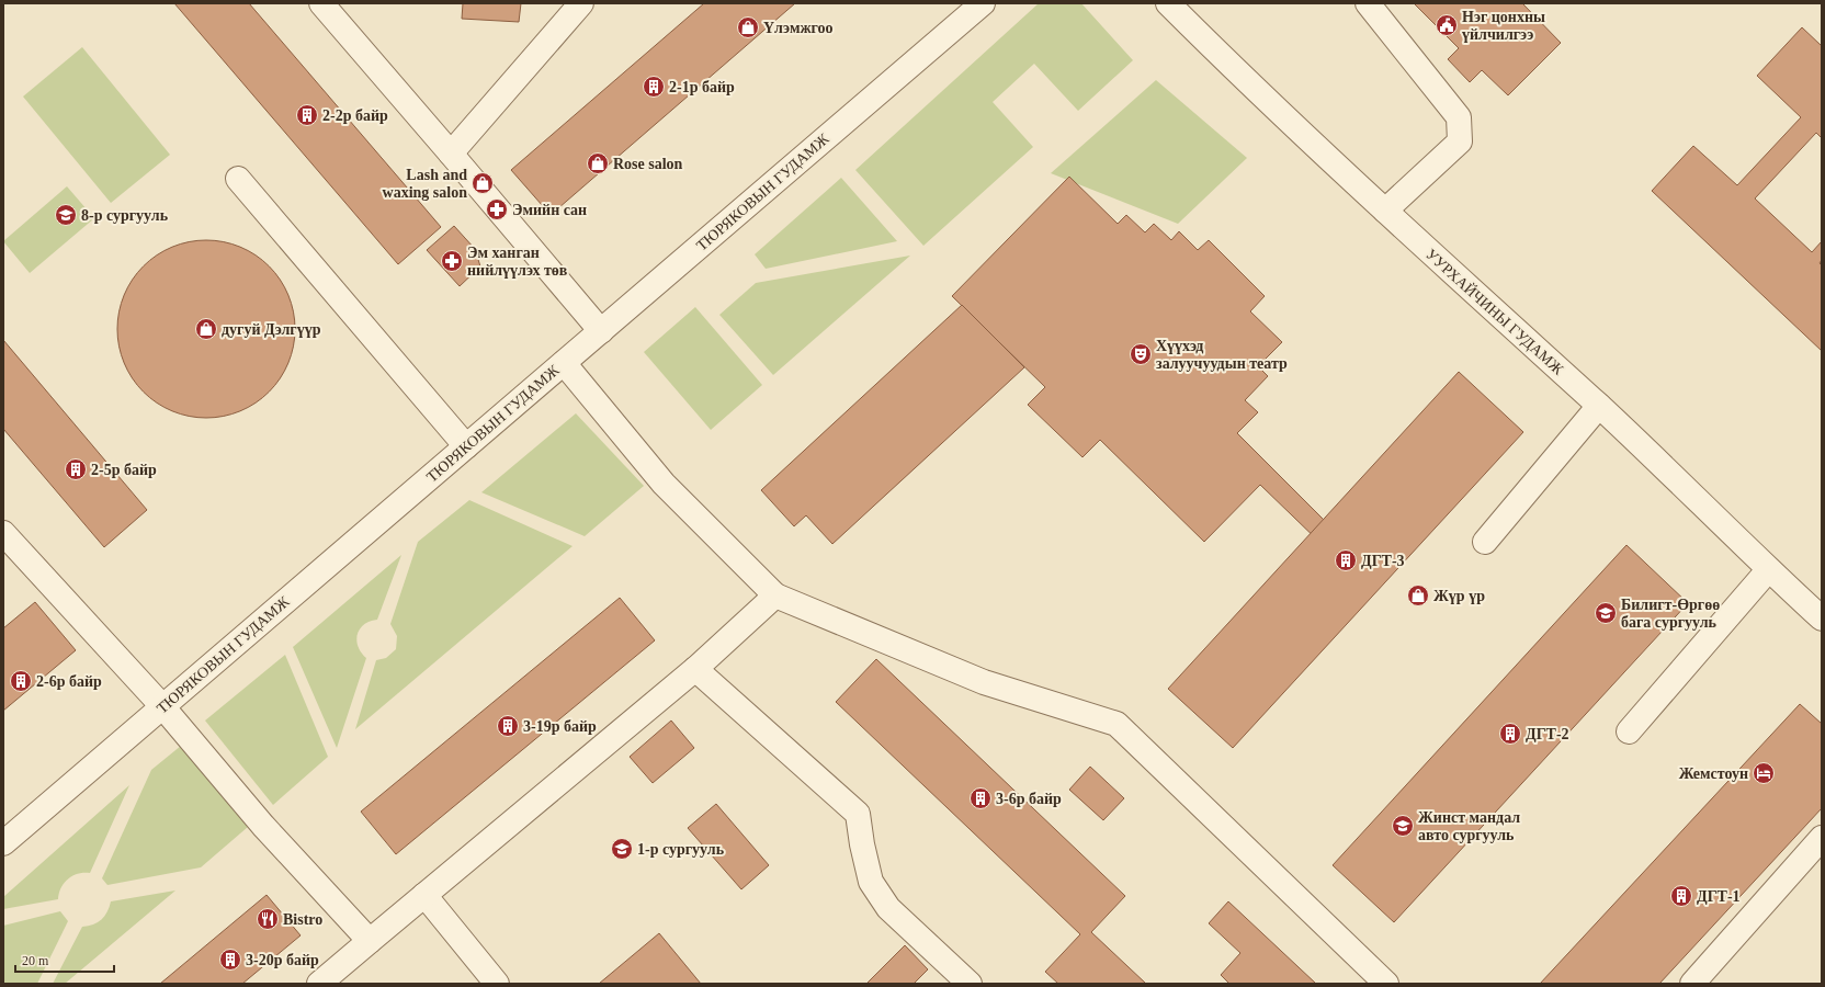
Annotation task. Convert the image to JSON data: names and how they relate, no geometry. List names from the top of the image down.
{
  "streets": {
    "street": ["ТЮРЯКОВЫН ГУДАМЖ", "УУРХАЙЧИНЫ ГУДАМЖ"]
  },
  "places": {
    "public building": ["Нэг цонхны үйлчилгээ"],
    "shop": [
      "Үлэмжгоо",
      "Rose salon",
      "Lash and waxing salon",
      "дугуй Дэлгүүр",
      "Жүр үр"
    ],
    "building": [
      "2-1р байр",
      "2-2р байр",
      "2-5р байр",
      "ДГТ-3",
      "2-6р байр",
      "3-19р байр",
      "ДГТ-2",
      "3-6р байр",
      "ДГТ-1",
      "3-20р байр"
    ],
    "pharmacy": ["Эмийн сан", "Эм ханган нийлүүлэх төв"],
    "school or university": [
      "8-р сургууль",
      "Билигт-Өргөө бага сургууль",
      "Жинст мандал авто сургууль",
      "1-р сургууль"
    ],
    "theatre": ["Хүүхэд залуучуудын театр"],
    "hotel": ["Жемстоун"],
    "restaurant": ["Bistro"]
  },
  "scale_bar": "20 m"
}
